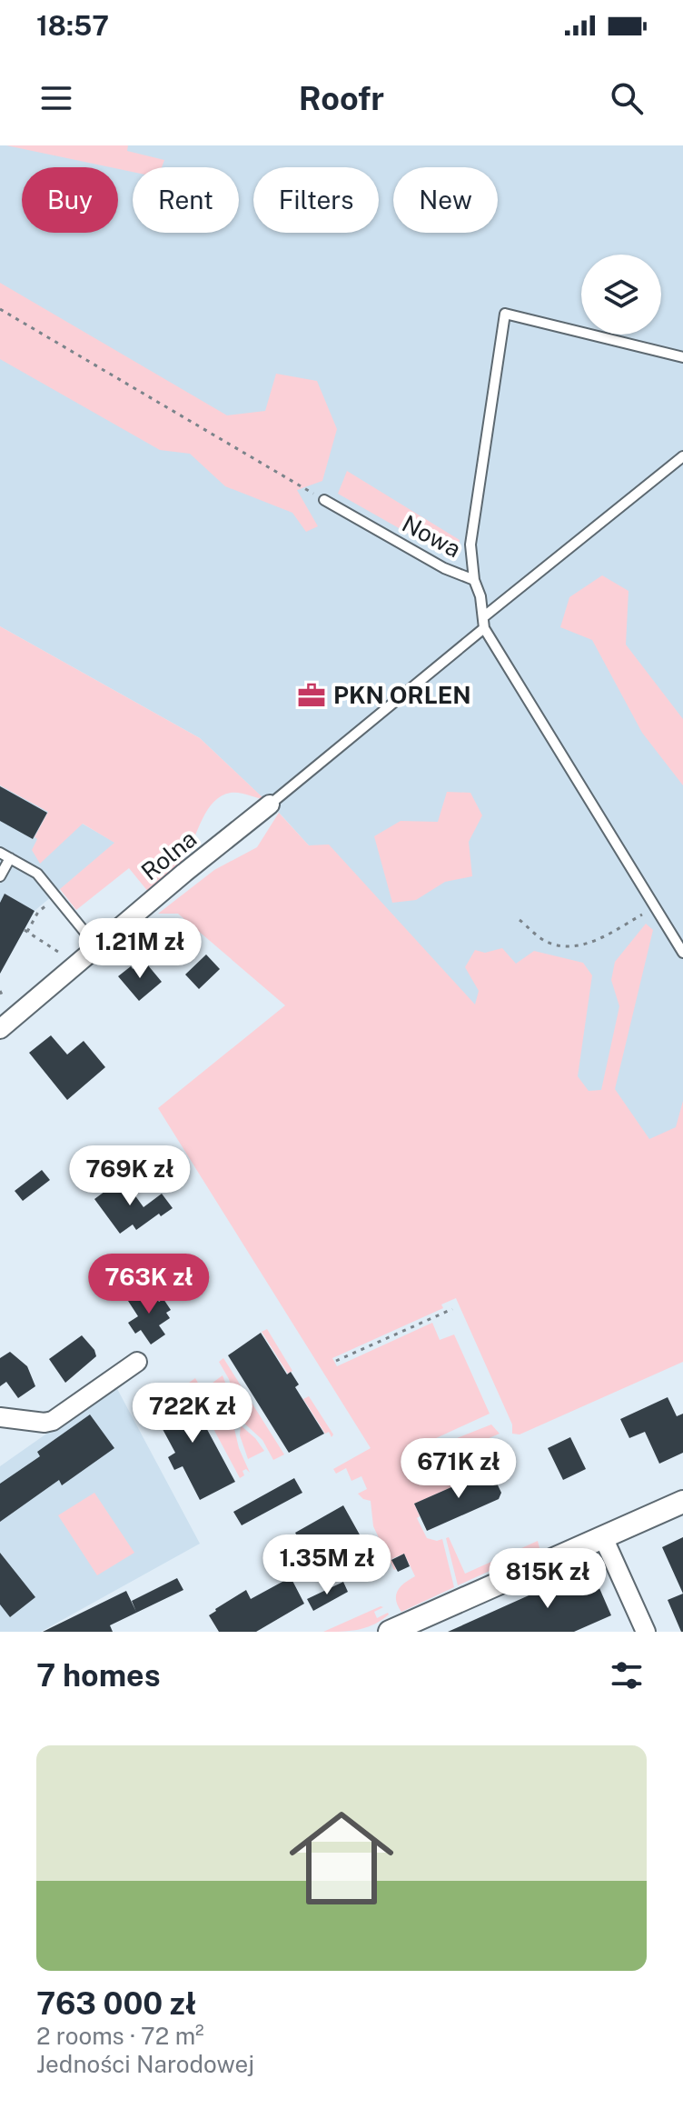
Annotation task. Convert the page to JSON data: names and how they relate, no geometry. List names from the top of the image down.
{
  "streets": {
    "street": ["Rolna"],
    "lane": ["Nowa"]
  },
  "places": {
    "office": ["PKN ORLEN"]
  },
  "page": {
    "status": "18:57",
    "header": "Roofr",
    "chip": [
      "Buy",
      "Rent",
      "Filters",
      "New"
    ],
    "price": [
      "1.21M zł",
      "769K zł",
      "763K zł",
      "722K zł",
      "671K zł",
      "1.35M zł",
      "815K zł"
    ],
    "heading": "7 homes",
    "list": [
      {
        "name": "763 000 zł",
        "note": "2 rooms · 72 m² · Jedności Narodowej"
      }
    ]
  }
}
